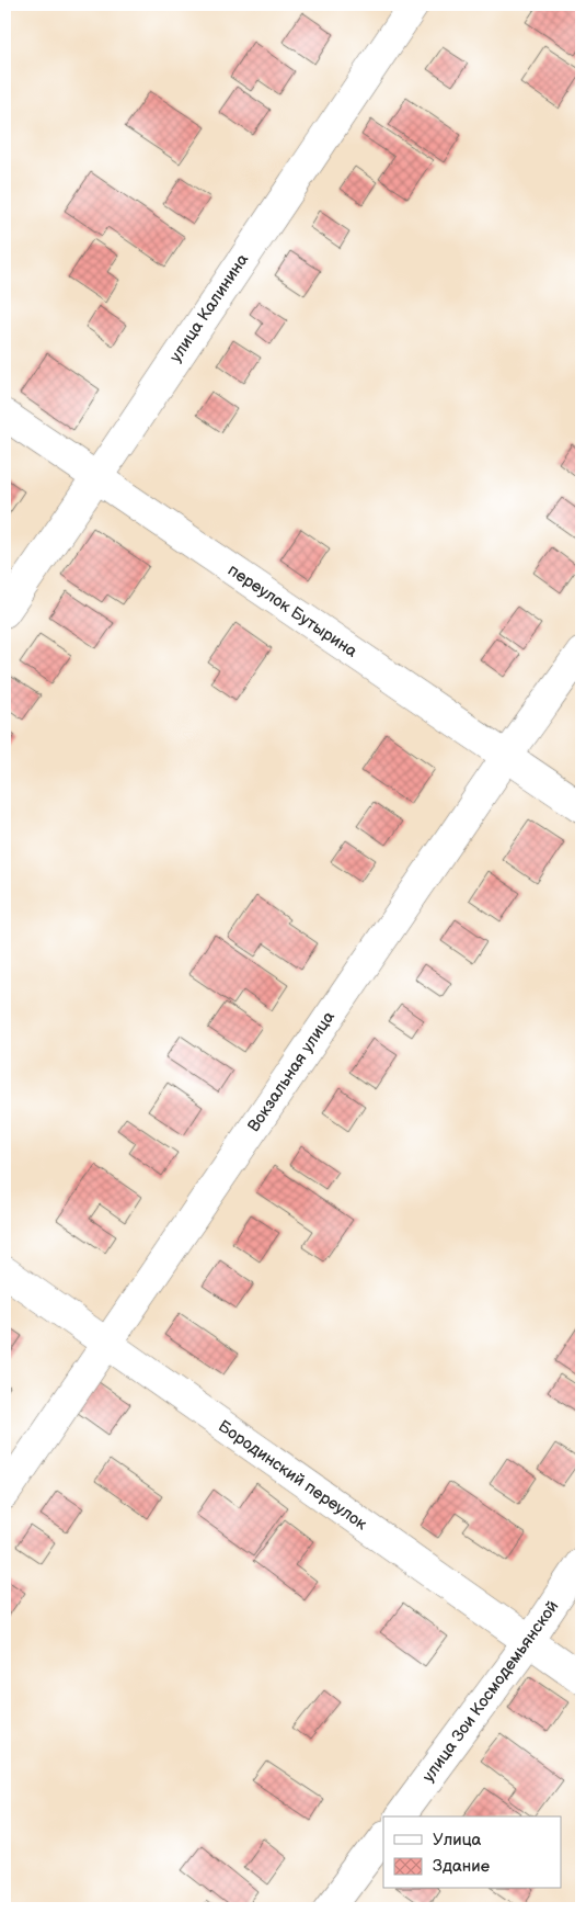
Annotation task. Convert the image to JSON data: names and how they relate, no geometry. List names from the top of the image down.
{
  "streets": {
    "street": [
      "улица Калинина",
      "переулок Бутырина",
      "Вокзальная улица",
      "Бородинский переулок",
      "улица Зои Космодемьянской"
    ]
  },
  "crossings": [
    ["улица Калинина", "переулок Бутырина"],
    ["переулок Бутырина", "Вокзальная улица"],
    ["Вокзальная улица", "Бородинский переулок"],
    ["Бородинский переулок", "улица Зои Космодемьянской"]
  ],
  "legend": ["Улица", "Здание"]
}
